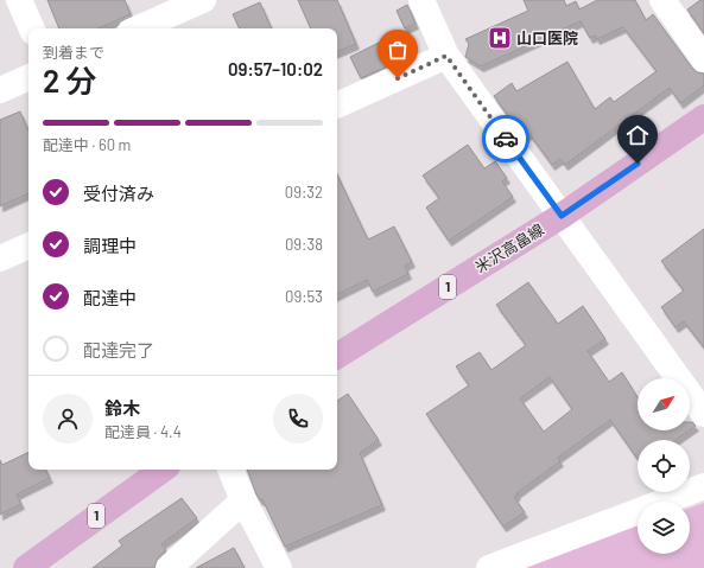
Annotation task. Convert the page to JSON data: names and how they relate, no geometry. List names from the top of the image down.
{
  "streets": {
    "main road": ["米沢高畠線", "1"]
  },
  "places": {
    "hospital": ["山口医院"]
  },
  "north": "top right",
  "page": {
    "heading": ["2 分", "到着まで", "09:57–10:02"],
    "panel": ["鈴木", "配達員 · 4.4"],
    "bar": "配達中 · 60 m",
    "list": [
      ["受付済み", "09:32"],
      ["調理中", "09:38"],
      ["配達中", "09:53"],
      "配達完了"
    ]
  }
}
